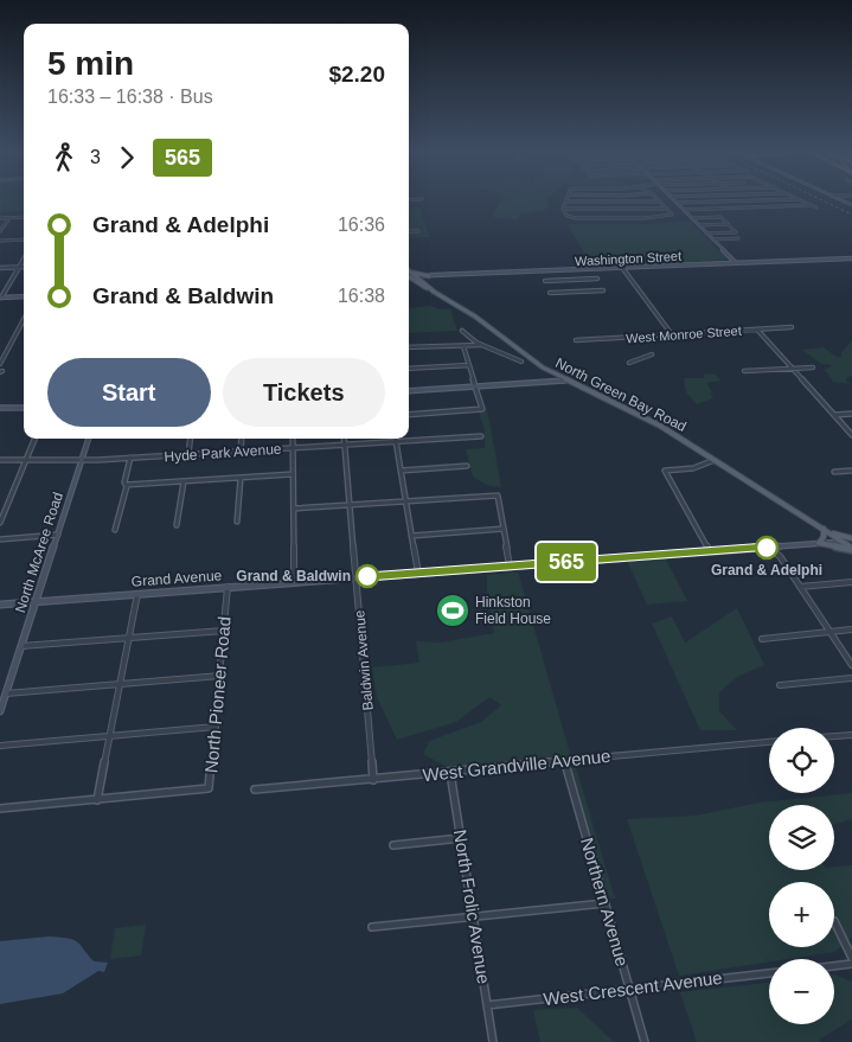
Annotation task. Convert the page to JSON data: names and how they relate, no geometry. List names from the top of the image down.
{
  "streets": {
    "main road": ["North Green Bay Road", "Grand Avenue"],
    "street": [
      "Washington Street",
      "West Monroe Street",
      "Hyde Park Avenue",
      "North McAree Road",
      "Baldwin Avenue",
      "North Pioneer Road",
      "West Grandville Avenue",
      "Northern Avenue",
      "North Frolic Avenue",
      "West Crescent Avenue"
    ]
  },
  "crossings": [
    ["Washington Street", "North Green Bay Road"],
    ["North Green Bay Road", "Grand Avenue"],
    ["Hyde Park Avenue", "North McAree Road"],
    ["Hyde Park Avenue", "Baldwin Avenue"],
    ["North McAree Road", "Grand Avenue"],
    ["Grand Avenue", "Baldwin Avenue"],
    ["Grand Avenue", "North Pioneer Road"],
    ["Baldwin Avenue", "West Grandville Avenue"],
    ["West Grandville Avenue", "Northern Avenue"],
    ["West Grandville Avenue", "North Frolic Avenue"],
    ["Northern Avenue", "West Crescent Avenue"],
    ["North Frolic Avenue", "West Crescent Avenue"]
  ],
  "places": {
    "other": ["Grand & Adelphi", "Grand & Baldwin"],
    "sports": ["Hinkston Field House"]
  },
  "lines": ["bus line 565"],
  "page": {
    "on_map": "565",
    "heading": ["5 min", "16:33 – 16:38 · Bus", "$2.20"],
    "legs": ["3", "565"],
    "list": [
      {
        "name": "Grand & Adelphi",
        "value": "16:36"
      },
      {
        "name": "Grand & Baldwin",
        "value": "16:38"
      }
    ],
    "buttons": ["Start", "Tickets"],
    "map_buttons": ["+", "−"]
  }
}
